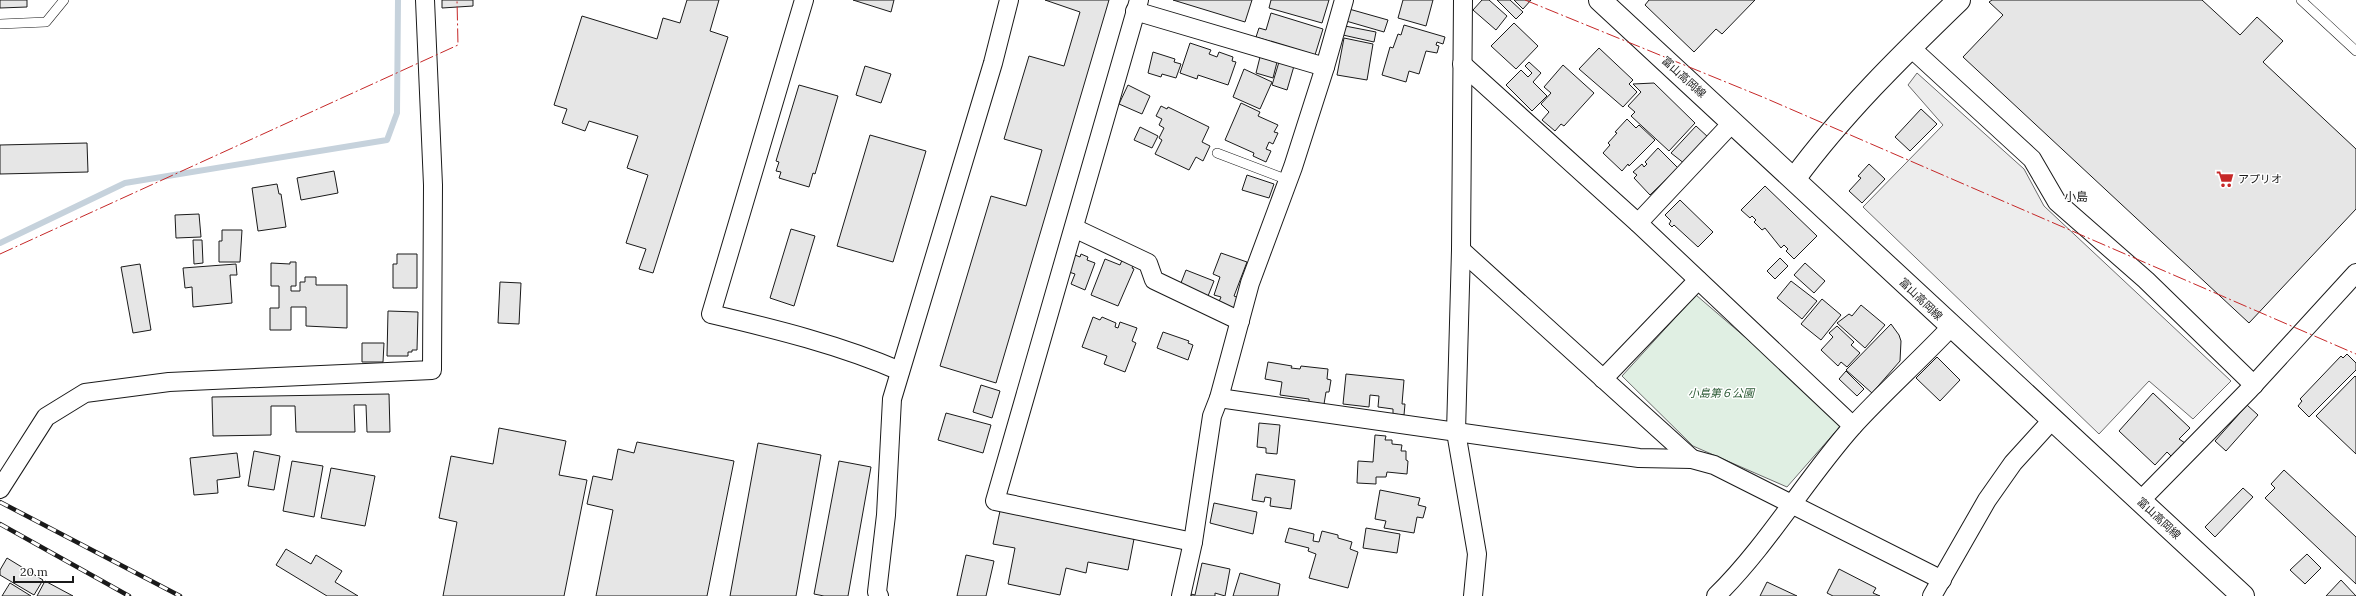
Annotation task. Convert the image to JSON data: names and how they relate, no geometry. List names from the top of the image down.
{
  "streets": {
    "main road": ["富山高岡線"]
  },
  "districts": ["小島"],
  "parks": ["小島第６公園"],
  "places": {
    "supermarket": ["アプリオ"]
  },
  "scale_bar": "20 m"
}
